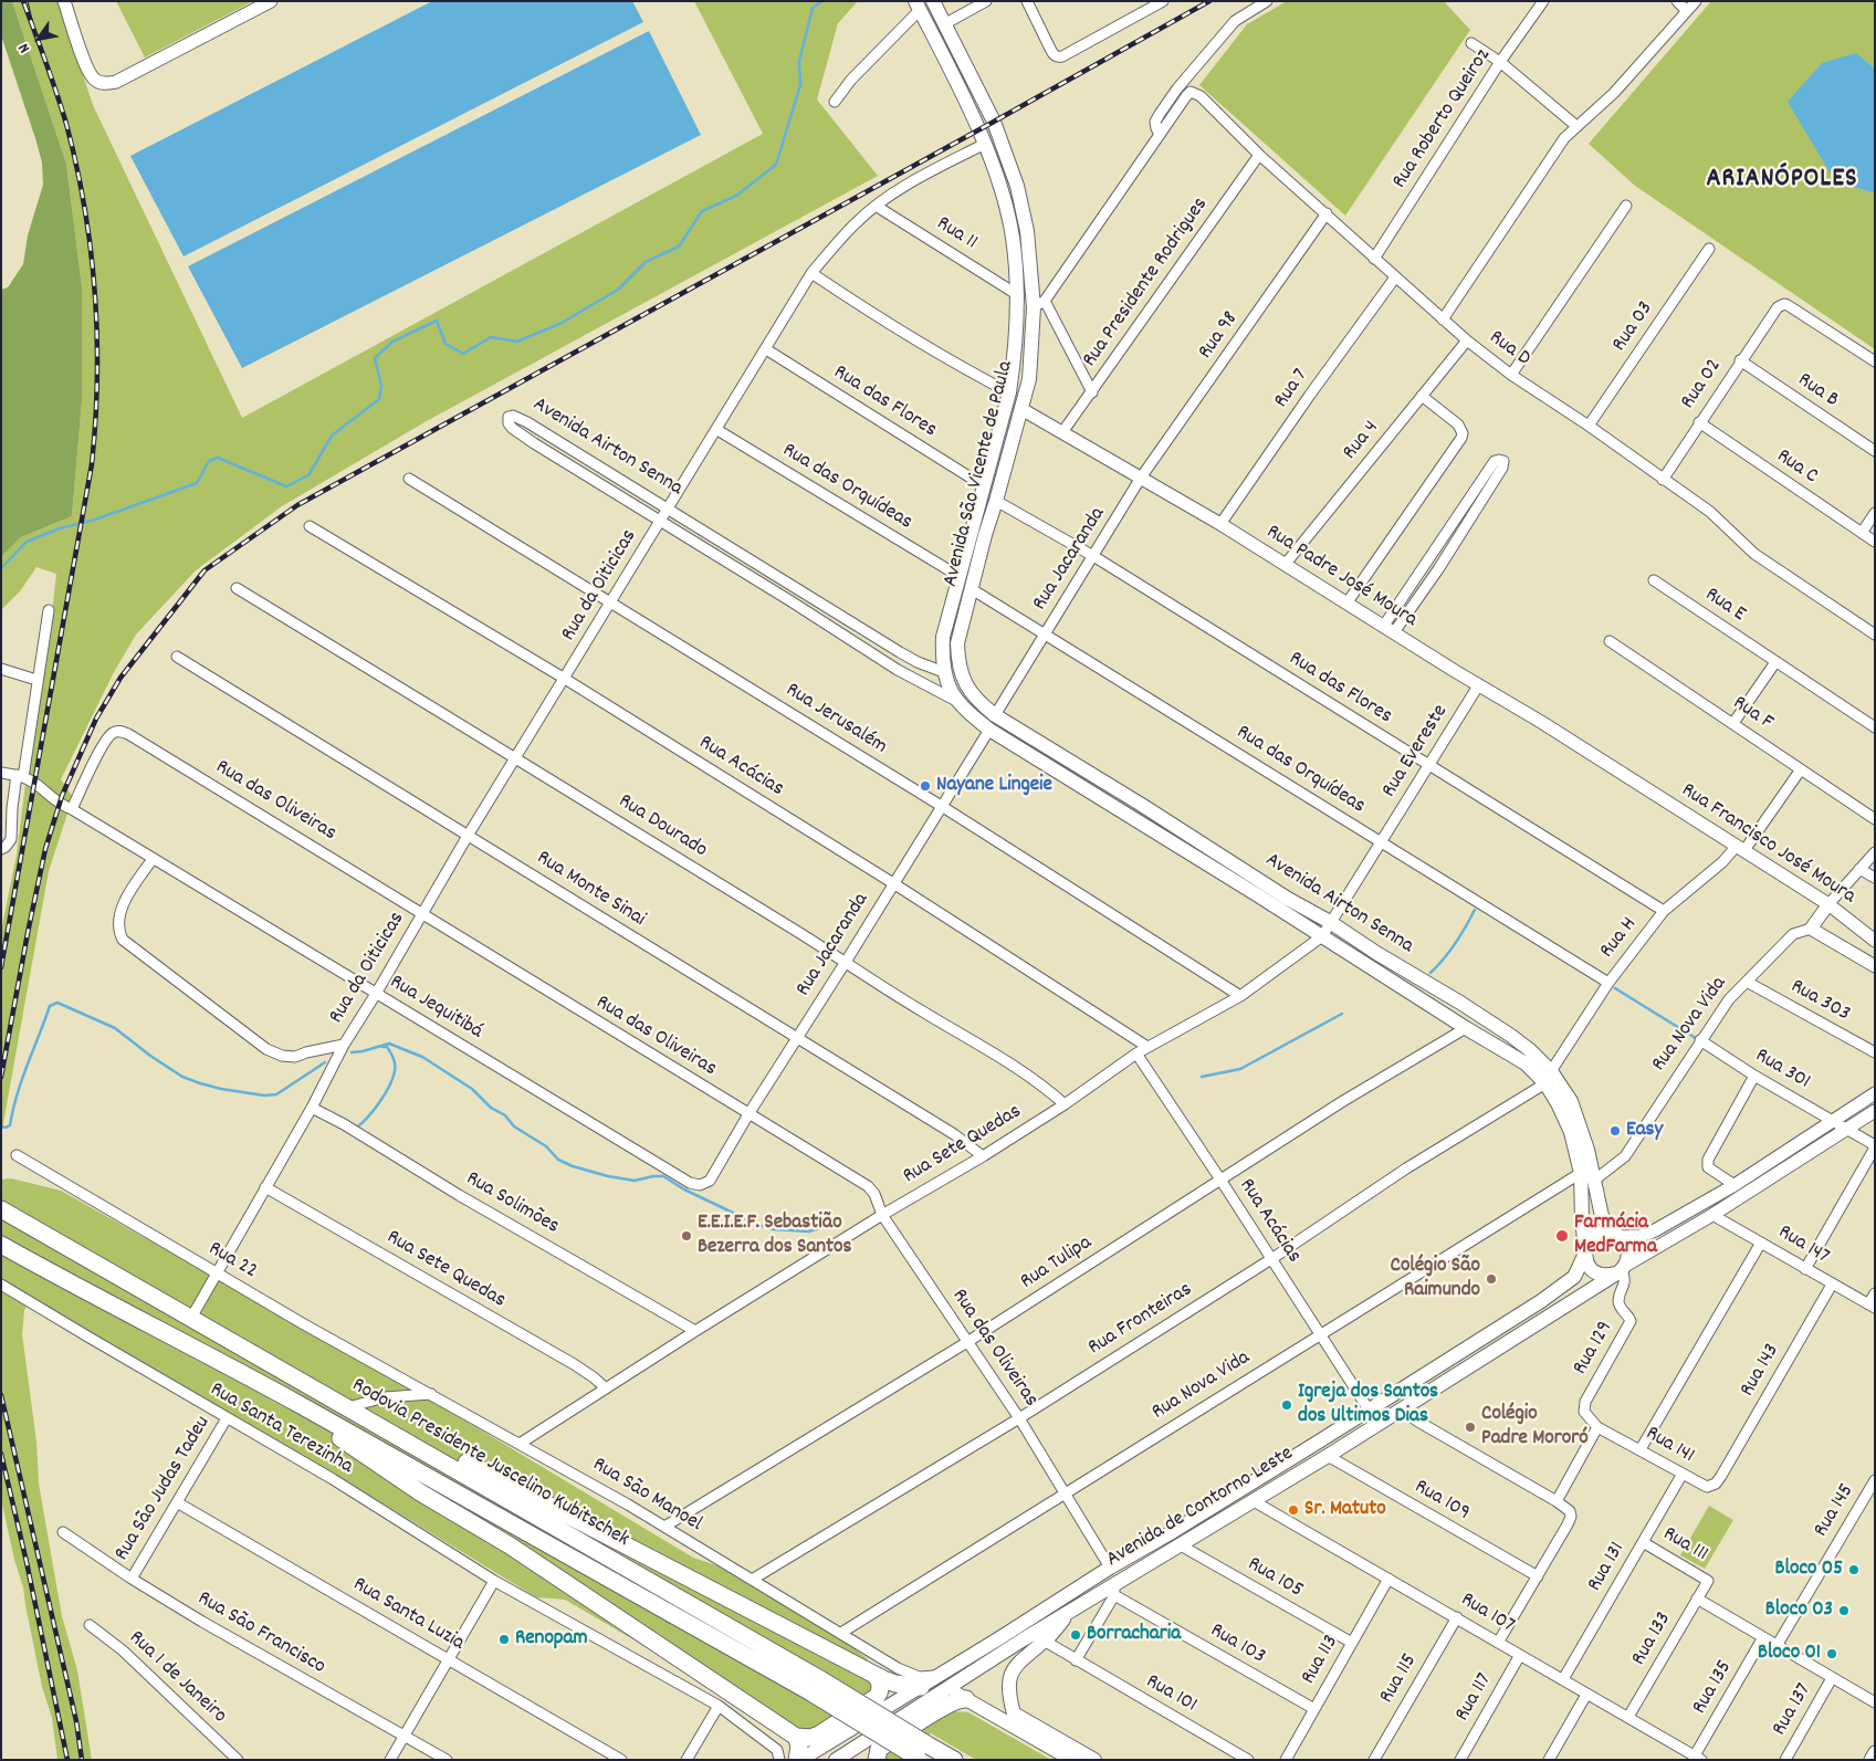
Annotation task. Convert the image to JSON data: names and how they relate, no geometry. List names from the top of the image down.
{
  "streets": {
    "highway": ["Rodovia Presidente Juscelino Kubitschek"],
    "main road": ["Avenida Airton Senna", "Avenida São Vicente de Paula", "Avenida de Contorno Leste"],
    "street": [
      "Rua Roberto Queiroz",
      "Rua 11",
      "Rua Presidente Rodrigues",
      "Rua 03",
      "Rua 98",
      "Rua D",
      "Rua 02",
      "Rua 7",
      "Rua B",
      "Rua das Flores",
      "Rua 4",
      "Rua C",
      "Rua das Orquídeas",
      "Rua Jacaranda",
      "Rua Padre José Moura",
      "Rua da Oiticicas",
      "Rua E",
      "Rua F",
      "Rua Jerusalém",
      "Rua Evereste",
      "Rua Acácias",
      "Rua das Oliveiras",
      "Rua Dourado",
      "Rua Francisco José Moura",
      "Rua Monte Sinai",
      "Rua H",
      "Rua 303",
      "Rua Jequitibá",
      "Rua Nova Vida",
      "Rua 301",
      "Rua Sete Quedas",
      "Rua Solimões",
      "Rua 147",
      "Rua 22",
      "Rua Tulipa",
      "Rua Fronteiras",
      "Rua 129",
      "Rua 143",
      "Rua Santa Terezinha",
      "Rua 141",
      "Rua São Judas Tadeu",
      "Rua São Manoel",
      "Rua 109",
      "Rua 145",
      "Rua 111",
      "Rua 131",
      "Rua 105",
      "Rua 107",
      "Rua Santa Luzia",
      "Rua São Francisco",
      "Rua 133",
      "Rua 103",
      "Rua 113",
      "Rua 1 de Janeiro",
      "Rua 115",
      "Rua 135",
      "Rua 101",
      "Rua 117",
      "Rua 137"
    ]
  },
  "crossings": [
    ["Rua Roberto Queiroz", "Rua D"],
    ["Rua 11", "Avenida São Vicente de Paula"],
    ["Rua 11", "Rua da Oiticicas"],
    ["Rua Presidente Rodrigues", "Rua D"],
    ["Rua Presidente Rodrigues", "Rua Padre José Moura"],
    ["Rua 03", "Rua D"],
    ["Rua 98", "Rua D"],
    ["Rua 98", "Rua Jacaranda"],
    ["Rua 98", "Rua Padre José Moura"],
    ["Rua D", "Rua 02"],
    ["Rua D", "Rua 7"],
    ["Rua D", "Rua 4"],
    ["Rua 02", "Rua B"],
    ["Rua 02", "Rua C"],
    ["Rua 7", "Rua Padre José Moura"],
    ["Rua das Flores", "Avenida São Vicente de Paula"],
    ["Rua das Flores", "Rua Jacaranda"],
    ["Rua das Flores", "Rua da Oiticicas"],
    ["Rua das Flores", "Rua Evereste"],
    ["Rua das Flores", "Rua H"],
    ["Rua 4", "Rua Padre José Moura"],
    ["Avenida Airton Senna", "Avenida São Vicente de Paula"],
    ["Avenida Airton Senna", "Rua Jacaranda"],
    ["Avenida Airton Senna", "Rua da Oiticicas"],
    ["Avenida Airton Senna", "Rua Evereste"],
    ["Avenida Airton Senna", "Rua H"],
    ["Avenida Airton Senna", "Rua Nova Vida"],
    ["Avenida Airton Senna", "Rua Sete Quedas"],
    ["Avenida Airton Senna", "Rua Tulipa"],
    ["Avenida Airton Senna", "Rua Fronteiras"],
    ["Avenida Airton Senna", "Rua 129"],
    ["Avenida Airton Senna", "Avenida de Contorno Leste"],
    ["Avenida São Vicente de Paula", "Rua das Orquídeas"],
    ["Avenida São Vicente de Paula", "Rua Padre José Moura"],
    ["Avenida São Vicente de Paula", "Rua da Oiticicas"],
    ["Rua das Orquídeas", "Rua Jacaranda"],
    ["Rua das Orquídeas", "Rua da Oiticicas"],
    ["Rua das Orquídeas", "Rua Evereste"],
    ["Rua das Orquídeas", "Rua H"],
    ["Rua Jacaranda", "Rua Padre José Moura"],
    ["Rua Jacaranda", "Rua Jerusalém"],
    ["Rua Jacaranda", "Rua Acácias"],
    ["Rua Jacaranda", "Rua das Oliveiras"],
    ["Rua Jacaranda", "Rua Dourado"],
    ["Rua Jacaranda", "Rua Monte Sinai"],
    ["Rua Jacaranda", "Rua Jequitibá"],
    ["Rua Padre José Moura", "Rua Evereste"],
    ["Rua Padre José Moura", "Rua Francisco José Moura"],
    ["Rua da Oiticicas", "Rua Jerusalém"],
    ["Rua da Oiticicas", "Rua Acácias"],
    ["Rua da Oiticicas", "Rua das Oliveiras"],
    ["Rua da Oiticicas", "Rua Dourado"],
    ["Rua da Oiticicas", "Rua Monte Sinai"],
    ["Rua da Oiticicas", "Rua Jequitibá"],
    ["Rua da Oiticicas", "Rua Sete Quedas"],
    ["Rua da Oiticicas", "Rua Solimões"],
    ["Rua da Oiticicas", "Rua 22"],
    ["Rua da Oiticicas", "Rodovia Presidente Juscelino Kubitschek"],
    ["Rua F", "Rua H"],
    ["Rua Jerusalém", "Rua Sete Quedas"],
    ["Rua Evereste", "Rua Sete Quedas"],
    ["Rua Acácias", "Rua Nova Vida"],
    ["Rua Acácias", "Rua Sete Quedas"],
    ["Rua Acácias", "Rua Tulipa"],
    ["Rua Acácias", "Rua Fronteiras"],
    ["Rua Acácias", "Avenida de Contorno Leste"],
    ["Rua das Oliveiras", "Rua Jequitibá"],
    ["Rua das Oliveiras", "Rua Nova Vida"],
    ["Rua das Oliveiras", "Rua Sete Quedas"],
    ["Rua das Oliveiras", "Rua Tulipa"],
    ["Rua das Oliveiras", "Rua Fronteiras"],
    ["Rua das Oliveiras", "Avenida de Contorno Leste"],
    ["Rua Dourado", "Rua Sete Quedas"],
    ["Rua Francisco José Moura", "Rua H"],
    ["Rua Francisco José Moura", "Rua Nova Vida"],
    ["Rua Monte Sinai", "Rua Sete Quedas"],
    ["Rua H", "Rua Fronteiras"],
    ["Rua 303", "Rua Nova Vida"],
    ["Rua Nova Vida", "Rua 301"],
    ["Rua Nova Vida", "Rua São Manoel"],
    ["Rua 301", "Avenida de Contorno Leste"],
    ["Rua Sete Quedas", "Rua Solimões"],
    ["Rua Sete Quedas", "Rua São Manoel"],
    ["Rua 147", "Rua 143"],
    ["Rua 147", "Avenida de Contorno Leste"],
    ["Rua 22", "Rua São Manoel"],
    ["Rua Tulipa", "Rua São Manoel"],
    ["Rua Fronteiras", "Rua São Manoel"],
    ["Rua 129", "Rua 141"],
    ["Rua 129", "Avenida de Contorno Leste"],
    ["Rua 143", "Rua 141"],
    ["Rua Santa Terezinha", "Rua São Judas Tadeu"],
    ["Rua 141", "Rua 131"],
    ["Rua São Judas Tadeu", "Rua Santa Luzia"],
    ["Rua São Judas Tadeu", "Rua São Francisco"],
    ["Rua São Manoel", "Avenida de Contorno Leste"],
    ["Rua 109", "Avenida de Contorno Leste"],
    ["Avenida de Contorno Leste", "Rua 105"],
    ["Avenida de Contorno Leste", "Rua 107"],
    ["Avenida de Contorno Leste", "Rua 103"],
    ["Rua 111", "Rua 131"],
    ["Rua 111", "Rua 133"],
    ["Rua 131", "Rua 107"],
    ["Rua 105", "Rua 113"],
    ["Rua 107", "Rua 133"],
    ["Rua 107", "Rua 113"],
    ["Rua 107", "Rua 115"],
    ["Rua 107", "Rua 135"],
    ["Rua 107", "Rua 117"],
    ["Rua 103", "Rua 113"]
  ],
  "districts": ["ARIANÓPOLES"],
  "places": [
    "Nayane Lingeie",
    "Easy",
    "E.E.I.E.F. Sebastião Bezerra dos Santos",
    "Farmácia MedFarma",
    "Colégio São Raimundo",
    "Igreja dos Santos dos Ultimos Dias",
    "Colégio Padre Mororó",
    "Sr. Matuto",
    "Bloco 05",
    "Bloco 03",
    "Borracharia",
    "Renopam",
    "Bloco 01"
  ],
  "north": "bottom left"
}
